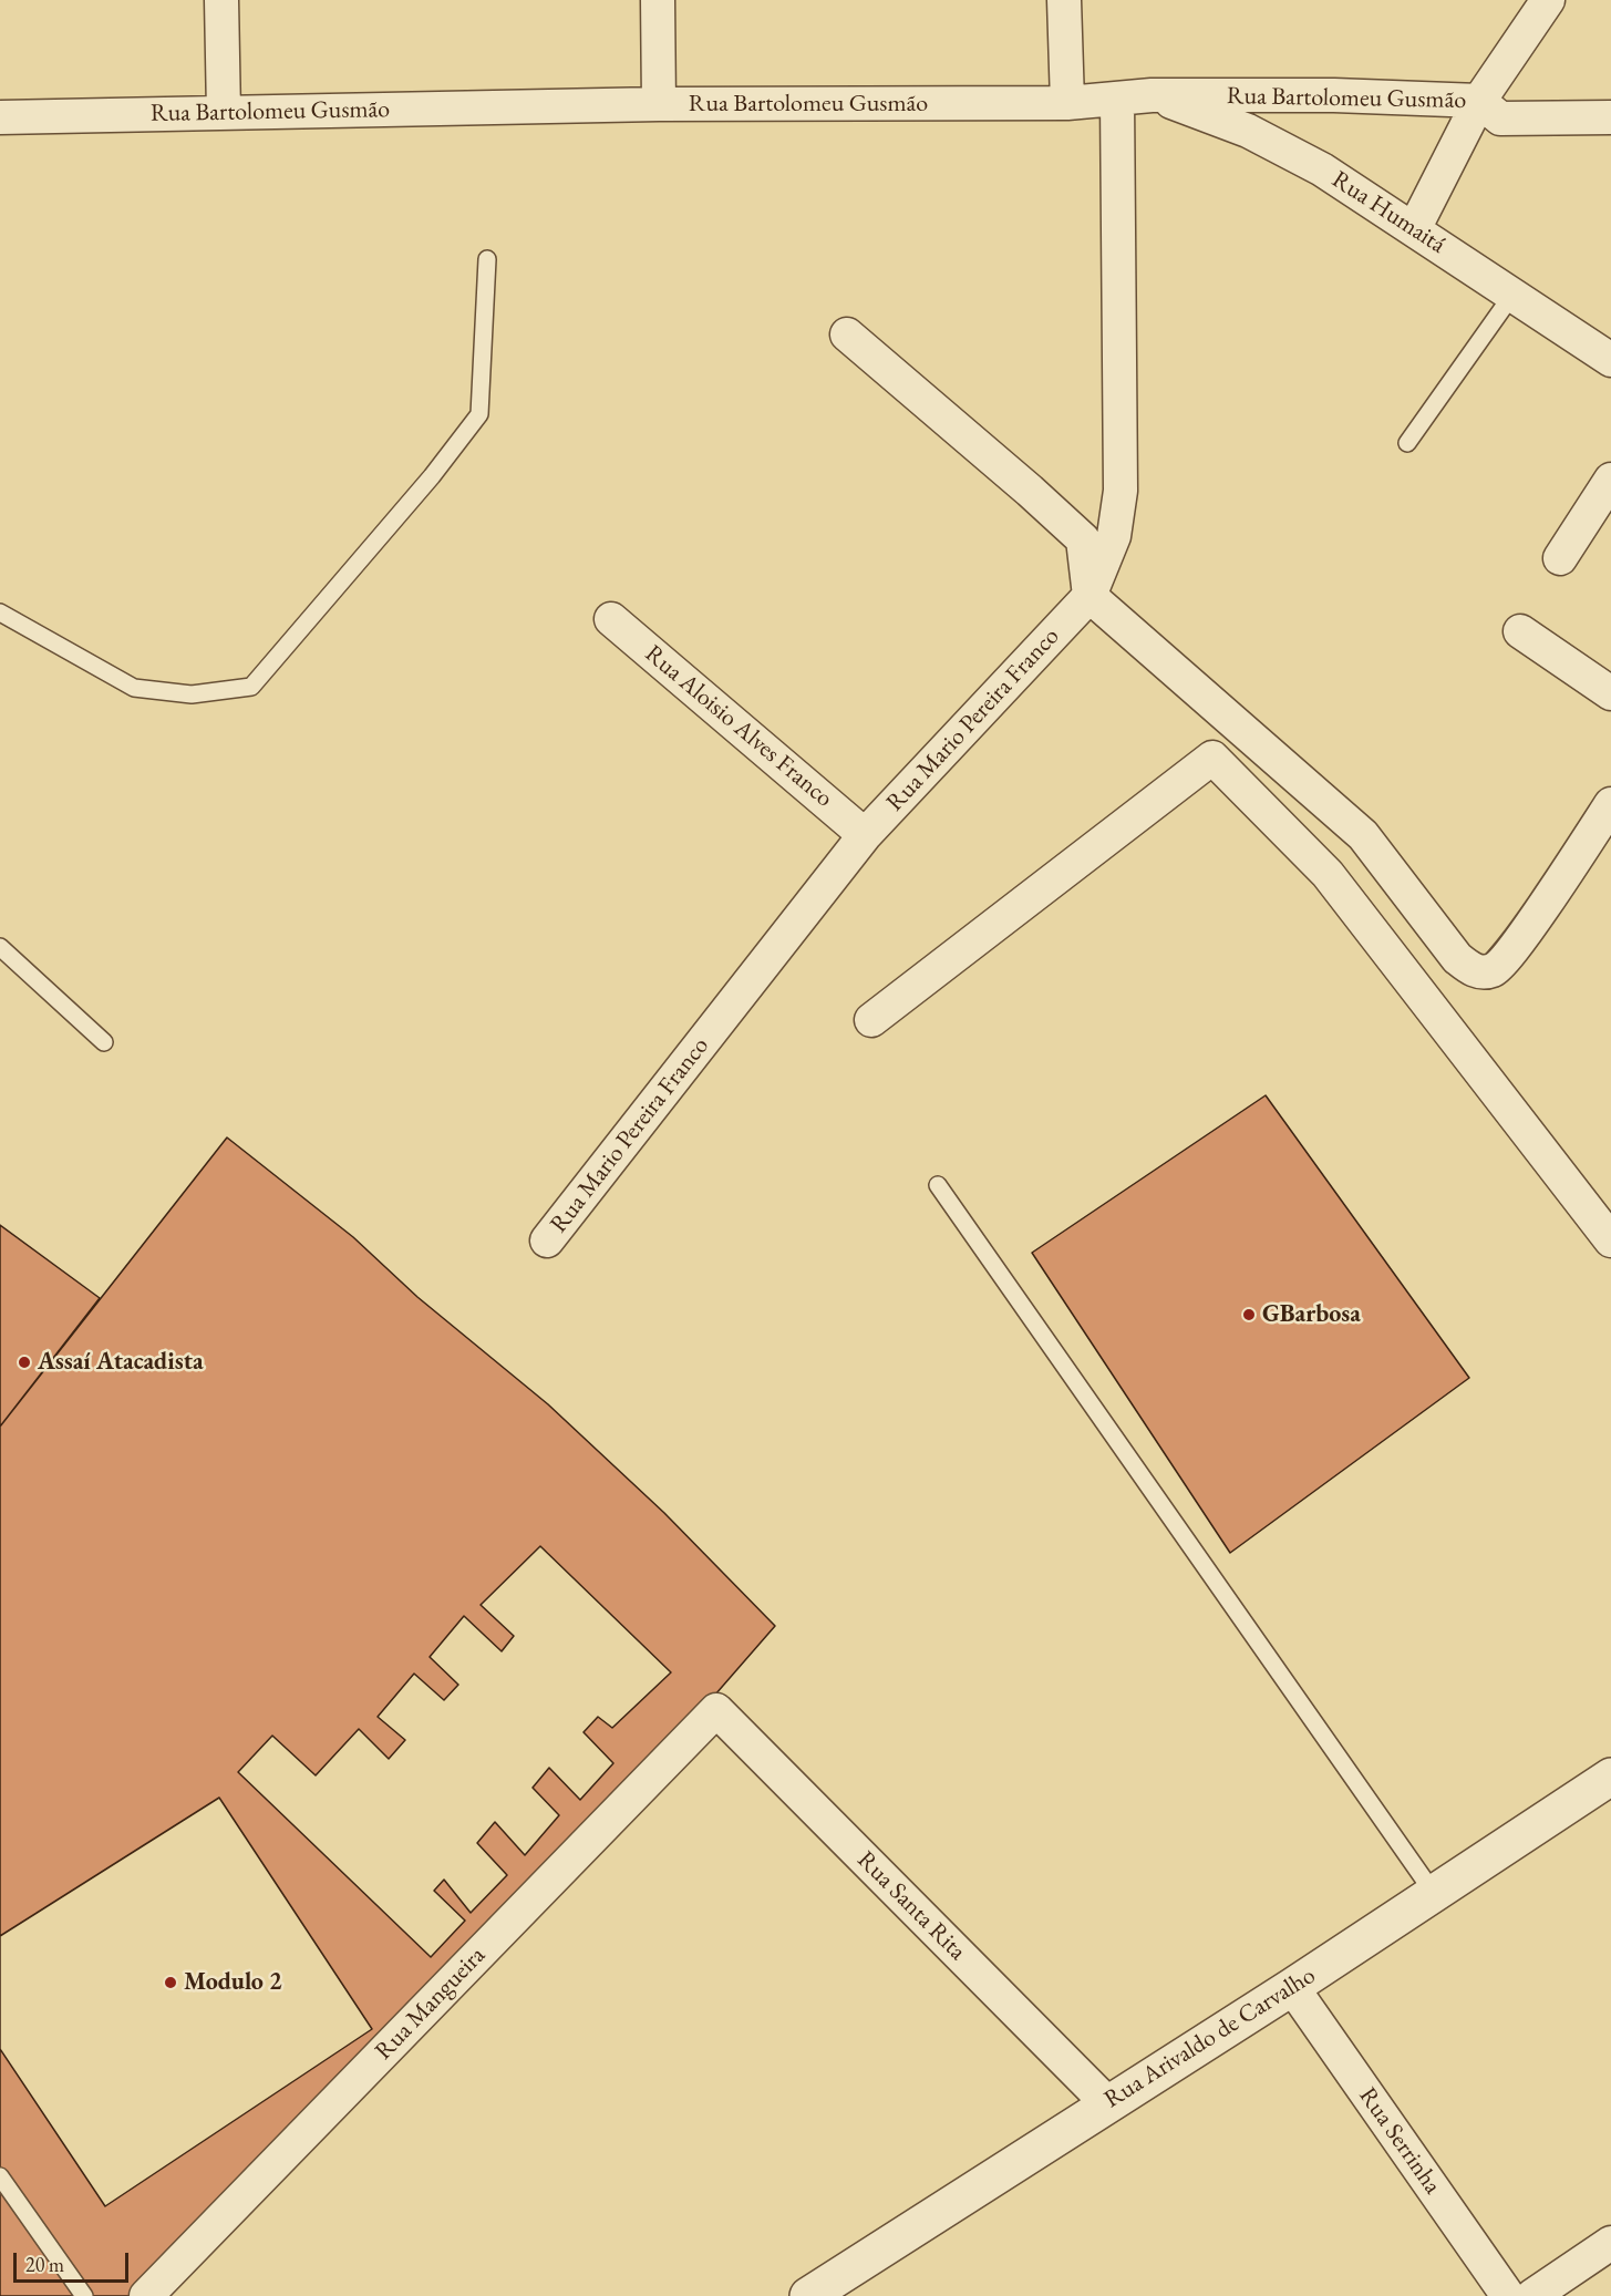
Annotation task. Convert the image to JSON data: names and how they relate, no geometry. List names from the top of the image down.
{
  "streets": {
    "street": [
      "Rua Bartolomeu Gusmão",
      "Rua Humaitá",
      "Rua Mario Pereira Franco",
      "Rua Aloisio Alves Franco",
      "Rua Santa Rita",
      "Rua Mangueira",
      "Rua Arivaldo de Carvalho",
      "Rua Serrinha"
    ]
  },
  "crossings": [
    ["Rua Bartolomeu Gusmão", "Rua Humaitá"],
    ["Rua Bartolomeu Gusmão", "Rua Mario Pereira Franco"],
    ["Rua Mario Pereira Franco", "Rua Aloisio Alves Franco"],
    ["Rua Santa Rita", "Rua Mangueira"],
    ["Rua Santa Rita", "Rua Arivaldo de Carvalho"],
    ["Rua Arivaldo de Carvalho", "Rua Serrinha"]
  ],
  "places": ["GBarbosa", "Assaí Atacadista", "Modulo 2"],
  "scale_bar": "20 m"
}
